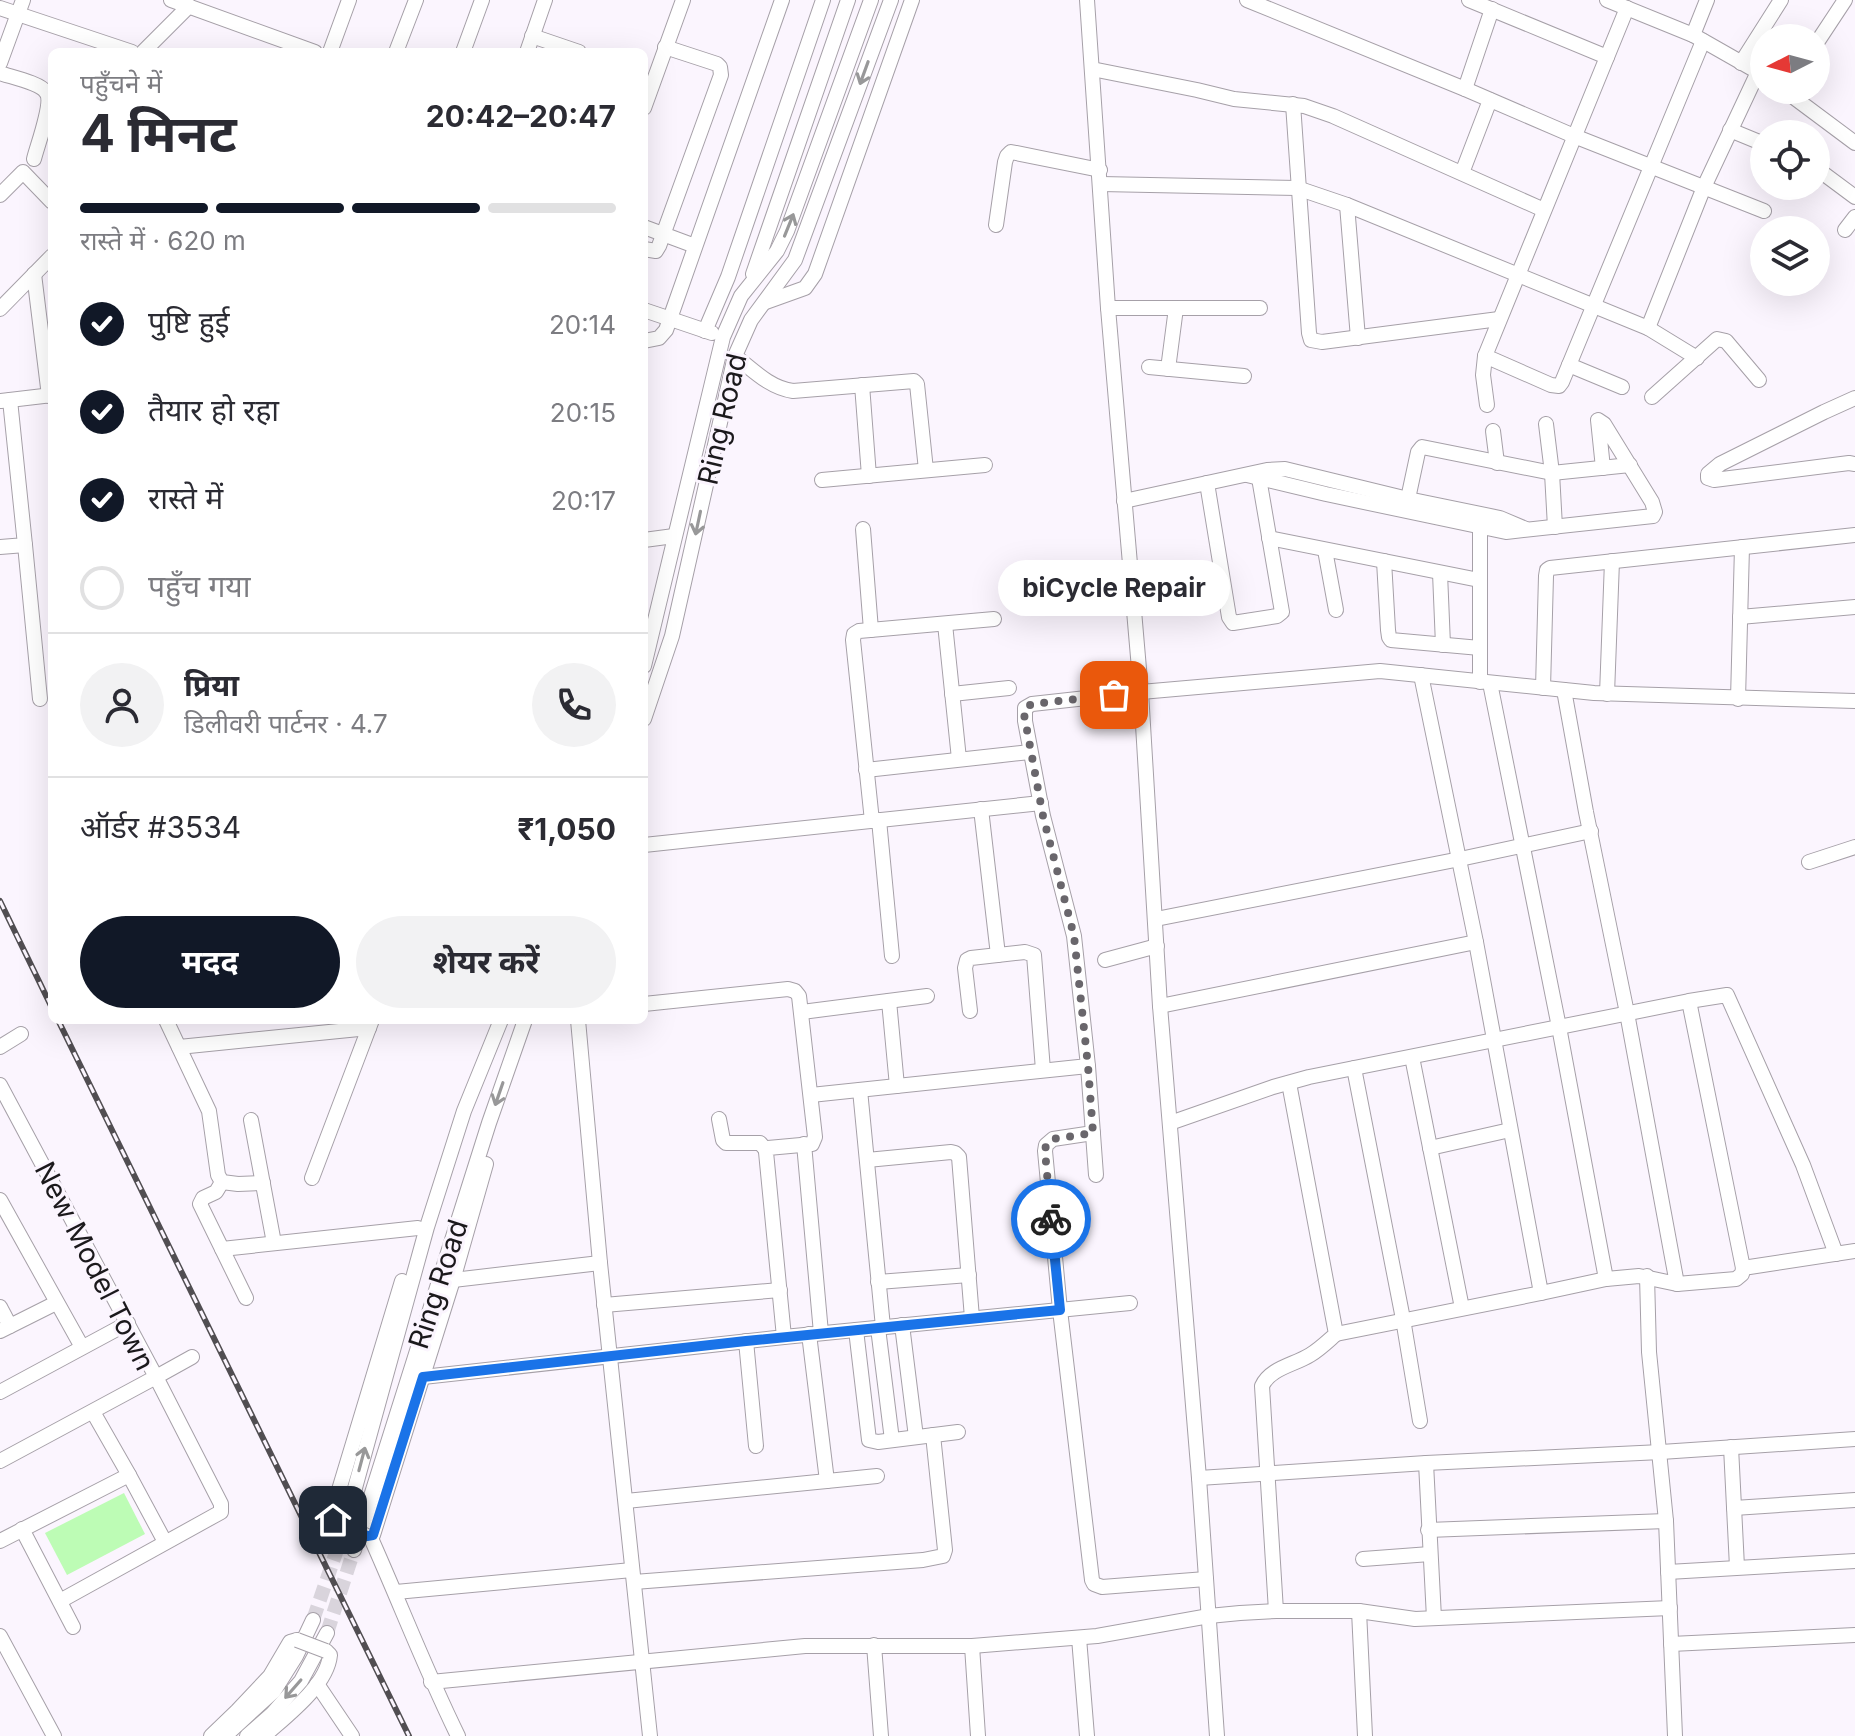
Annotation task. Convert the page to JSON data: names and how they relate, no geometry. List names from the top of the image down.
{
  "streets": {
    "street": ["Ring Road", "New Model Town"]
  },
  "places": ["biCycle Repair"],
  "north": "left",
  "page": {
    "heading": ["4 मिनट", "पहुँचने में", "20:42–20:47"],
    "panel": [
      "प्रिया",
      "डिलीवरी पार्टनर · 4.7",
      "ऑर्डर #3534",
      "₹1,050"
    ],
    "bar": "रास्ते में · 620 m",
    "list": [
      ["पुष्टि हुई", "20:14"],
      ["तैयार हो रहा", "20:15"],
      ["रास्ते में", "20:17"],
      "पहुँच गया"
    ],
    "bubble": "biCycle Repair",
    "buttons": ["मदद", "शेयर करें"]
  }
}
